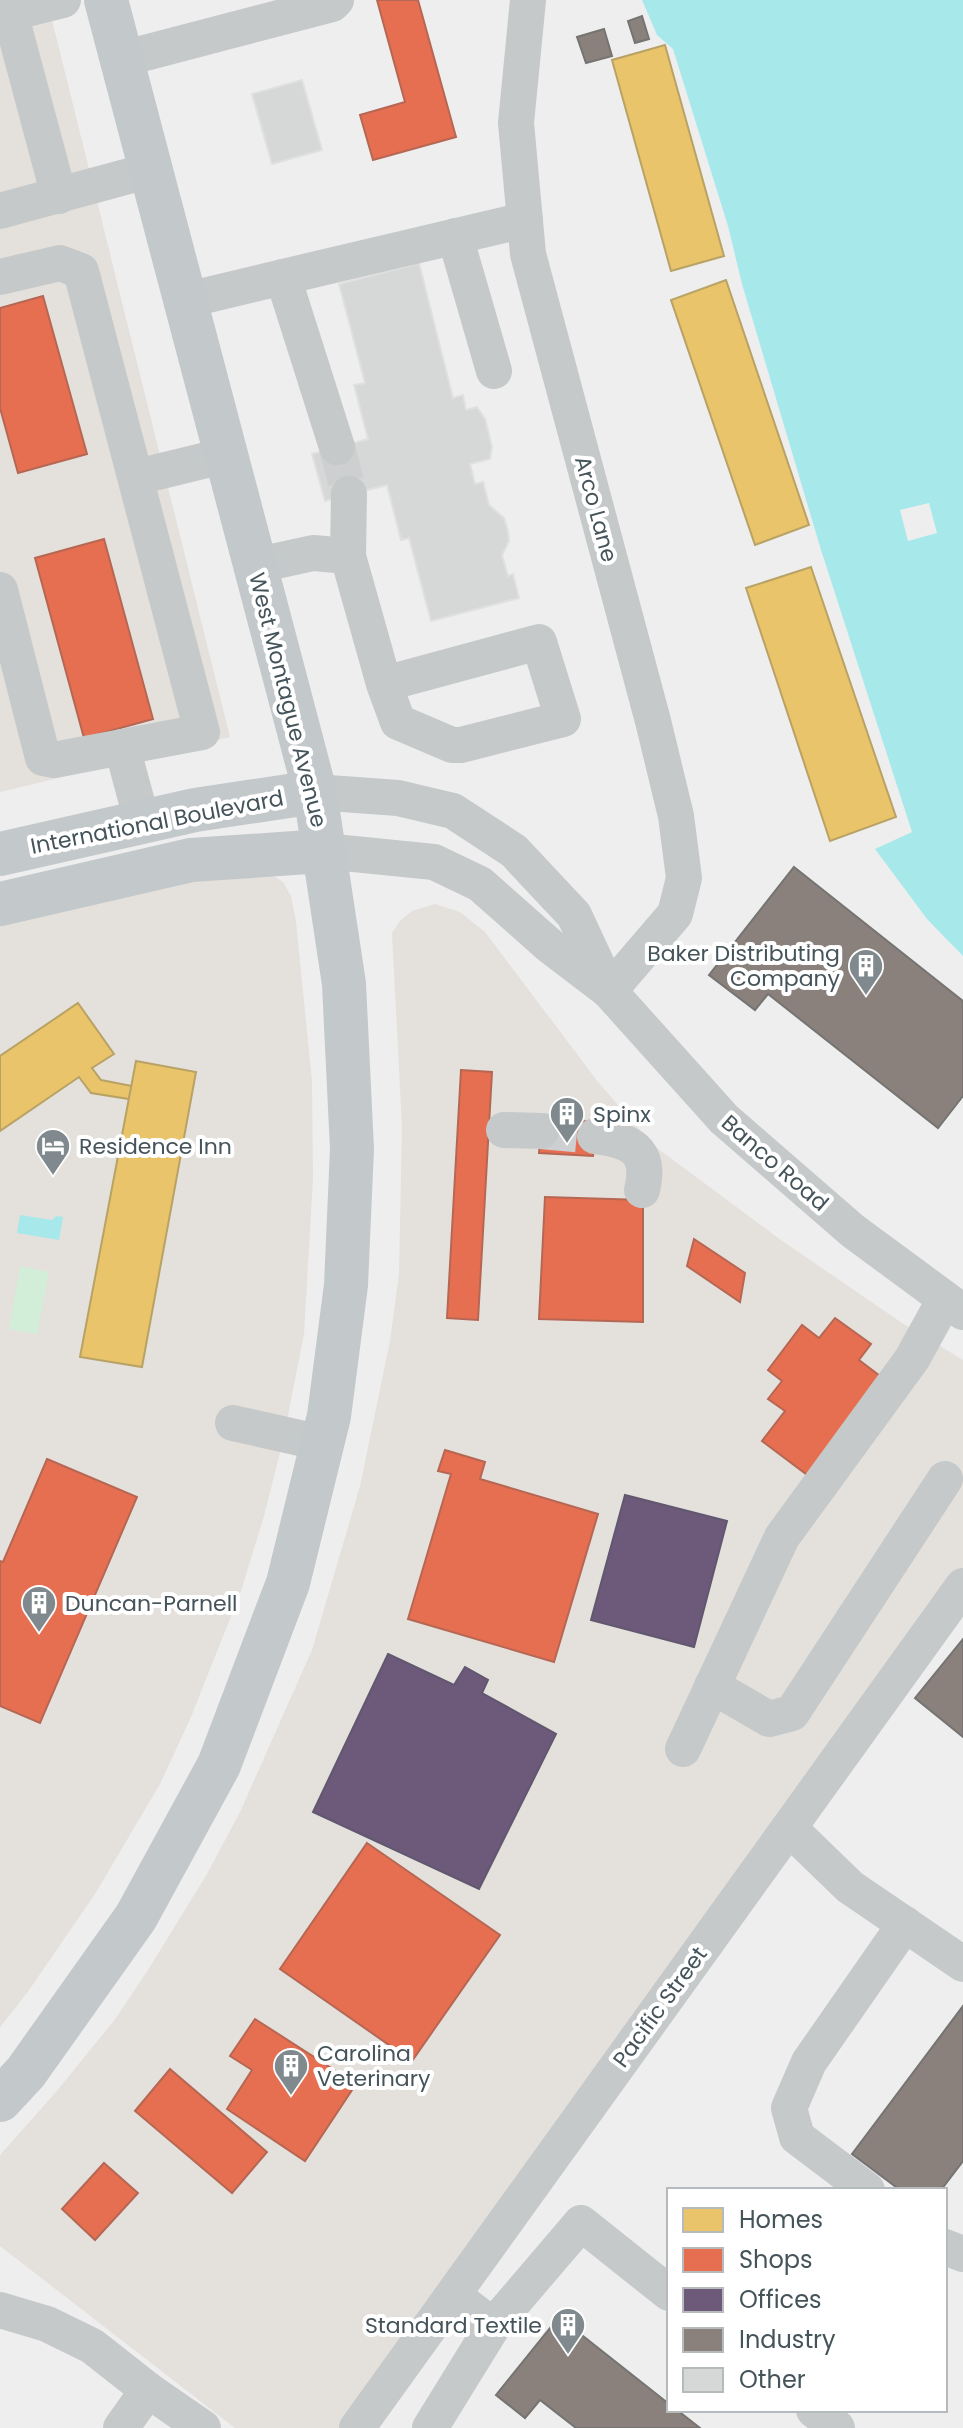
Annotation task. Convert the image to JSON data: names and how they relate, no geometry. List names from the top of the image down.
{
  "streets": {
    "main road": ["West Montague Avenue", "International Boulevard"],
    "street": ["Arco Lane", "Banco Road", "Pacific Street"]
  },
  "crossings": [
    ["Arco Lane", "Banco Road"],
    ["West Montague Avenue", "International Boulevard"],
    ["West Montague Avenue", "Banco Road"],
    ["International Boulevard", "Banco Road"]
  ],
  "places": {
    "building": [
      "Baker Distributing Company",
      "Spinx",
      "Duncan-Parnell",
      "Carolina Veterinary",
      "Standard Textile"
    ],
    "hotel": ["Residence Inn"]
  },
  "legend": [
    "Homes",
    "Shops",
    "Offices",
    "Industry",
    "Other"
  ]
}
